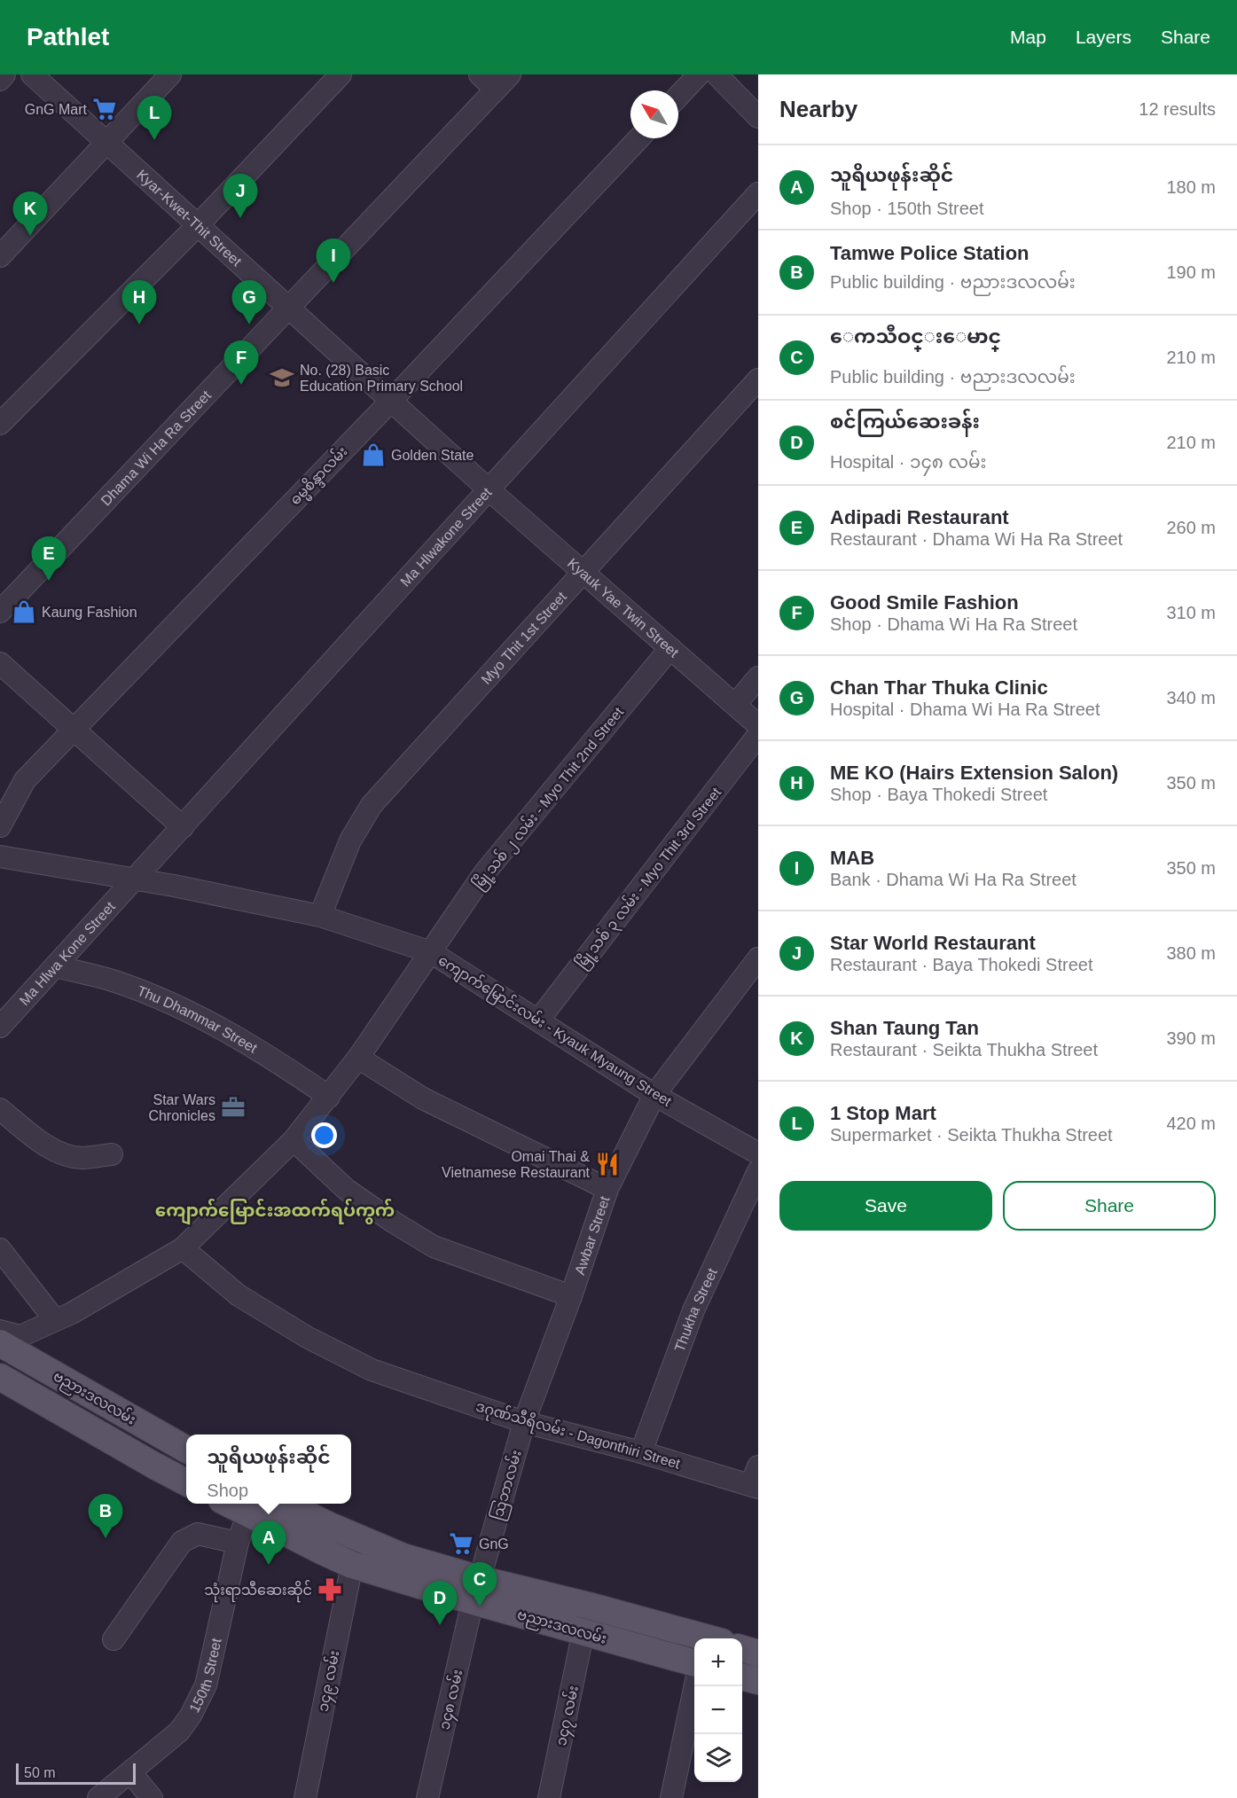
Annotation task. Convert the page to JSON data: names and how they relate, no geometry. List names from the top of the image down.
{
  "streets": {
    "main road": ["ဗညားဒလလမ်း"],
    "street": [
      "Kyar-Kwet-Thit Street",
      "Dhama Wi Ha Ra Street",
      "ဓမ္မစိန္ဒာလမ်း",
      "Ma Hlwakone Street",
      "Kyauk Yae Twin Street",
      "Myo Thit 1st Street",
      "မြို့သစ် ၂ လမ်း - Myo Thit 2nd Street",
      "မြို့သစ် ၃ လမ်း - Myo Thit 3rd Street",
      "Ma Hlwa Kone Street",
      "Thu Dhammar Street",
      "ကျောက်မြောင်းလမ်း - Kyauk Myaung Street",
      "Awbar Street",
      "Thukha Street",
      "ဒဂုဏ်သီရိလမ်း - Dagonthiri Street",
      "ဩဘာလမ်း",
      "150th Street",
      "၁၄၉ လမ်း",
      "၁၄၈ လမ်း",
      "၁၄၇ လမ်း"
    ]
  },
  "crossings": [
    ["Kyar-Kwet-Thit Street", "Dhama Wi Ha Ra Street"],
    ["Kyar-Kwet-Thit Street", "ဓမ္မစိန္ဒာလမ်း"],
    ["Kyar-Kwet-Thit Street", "Ma Hlwakone Street"],
    ["Kyar-Kwet-Thit Street", "Kyauk Yae Twin Street"],
    ["Ma Hlwakone Street", "Kyauk Yae Twin Street"],
    ["Ma Hlwakone Street", "Ma Hlwa Kone Street"],
    ["Ma Hlwakone Street", "ကျောက်မြောင်းလမ်း - Kyauk Myaung Street"],
    ["Kyauk Yae Twin Street", "Myo Thit 1st Street"],
    ["Kyauk Yae Twin Street", "မြို့သစ် ၂ လမ်း - Myo Thit 2nd Street"],
    ["Myo Thit 1st Street", "ကျောက်မြောင်းလမ်း - Kyauk Myaung Street"],
    ["မြို့သစ် ၂ လမ်း - Myo Thit 2nd Street", "Thu Dhammar Street"],
    ["မြို့သစ် ၂ လမ်း - Myo Thit 2nd Street", "ကျောက်မြောင်းလမ်း - Kyauk Myaung Street"],
    ["မြို့သစ် ၂ လမ်း - Myo Thit 2nd Street", "ဒဂုဏ်သီရိလမ်း - Dagonthiri Street"],
    ["မြို့သစ် ၃ လမ်း - Myo Thit 3rd Street", "ကျောက်မြောင်းလမ်း - Kyauk Myaung Street"],
    ["Ma Hlwa Kone Street", "Thu Dhammar Street"],
    ["Ma Hlwa Kone Street", "ကျောက်မြောင်းလမ်း - Kyauk Myaung Street"],
    ["ကျောက်မြောင်းလမ်း - Kyauk Myaung Street", "Awbar Street"],
    ["Awbar Street", "ဒဂုဏ်သီရိလမ်း - Dagonthiri Street"],
    ["Awbar Street", "ဩဘာလမ်း"],
    ["Thukha Street", "ဒဂုဏ်သီရိလမ်း - Dagonthiri Street"],
    ["ဗညားဒလလမ်း", "ဩဘာလမ်း"],
    ["ဗညားဒလလမ်း", "150th Street"],
    ["ဗညားဒလလမ်း", "၁၄၉ လမ်း"],
    ["ဗညားဒလလမ်း", "၁၄၈ လမ်း"],
    ["ဗညားဒလလမ်း", "၁၄၇ လမ်း"],
    ["ဒဂုဏ်သီရိလမ်း - Dagonthiri Street", "ဩဘာလမ်း"],
    ["ဩဘာလမ်း", "၁၄၈ လမ်း"]
  ],
  "districts": ["ကျောက်မြောင်းအထက်ရပ်ကွက်"],
  "places": {
    "supermarket": ["GnG Mart", "GnG"],
    "school or university": ["No. (28) Basic Education Primary School"],
    "shop": ["Golden State", "Kaung Fashion"],
    "office": ["Star Wars Chronicles"],
    "restaurant": ["Omai Thai & Vietnamese Restaurant"],
    "pharmacy": ["သုံးရာသီဆေးဆိုင်"]
  },
  "scale_bar": "50 m",
  "north": "top left",
  "page": {
    "header": "Pathlet",
    "nav": ["Map", "Layers", "Share"],
    "heading": ["Nearby", "12 results"],
    "pins": [
      "L",
      "J",
      "K",
      "I",
      "G",
      "H",
      "F",
      "E",
      "B",
      "A",
      "C",
      "D"
    ],
    "list": [
      {
        "mark": "A",
        "name": "သူရိယဖုန်းဆိုင်",
        "note": "Shop · 150th Street",
        "value": "180 m"
      },
      {
        "mark": "B",
        "name": "Tamwe Police Station",
        "note": "Public building · ဗညားဒလလမ်း",
        "value": "190 m"
      },
      {
        "mark": "C",
        "name": "ေကသီဝင္းေမာင္",
        "note": "Public building · ဗညားဒလလမ်း",
        "value": "210 m"
      },
      {
        "mark": "D",
        "name": "စင်ကြယ်ဆေးခန်း",
        "note": "Hospital · ၁၄၈ လမ်း",
        "value": "210 m"
      },
      {
        "mark": "E",
        "name": "Adipadi Restaurant",
        "note": "Restaurant · Dhama Wi Ha Ra Street",
        "value": "260 m"
      },
      {
        "mark": "F",
        "name": "Good Smile Fashion",
        "note": "Shop · Dhama Wi Ha Ra Street",
        "value": "310 m"
      },
      {
        "mark": "G",
        "name": "Chan Thar Thuka Clinic",
        "note": "Hospital · Dhama Wi Ha Ra Street",
        "value": "340 m"
      },
      {
        "mark": "H",
        "name": "ME KO (Hairs Extension Salon)",
        "note": "Shop · Baya Thokedi Street",
        "value": "350 m"
      },
      {
        "mark": "I",
        "name": "MAB",
        "note": "Bank · Dhama Wi Ha Ra Street",
        "value": "350 m"
      },
      {
        "mark": "J",
        "name": "Star World Restaurant",
        "note": "Restaurant · Baya Thokedi Street",
        "value": "380 m"
      },
      {
        "mark": "K",
        "name": "Shan Taung Tan",
        "note": "Restaurant · Seikta Thukha Street",
        "value": "390 m"
      },
      {
        "mark": "L",
        "name": "1 Stop Mart",
        "note": "Supermarket · Seikta Thukha Street",
        "value": "420 m"
      }
    ],
    "buttons": ["Save", "Share"],
    "popup": ["သူရိယဖုန်းဆိုင်", "Shop"],
    "map_buttons": ["+", "−"],
    "scale": "50 m"
  }
}
